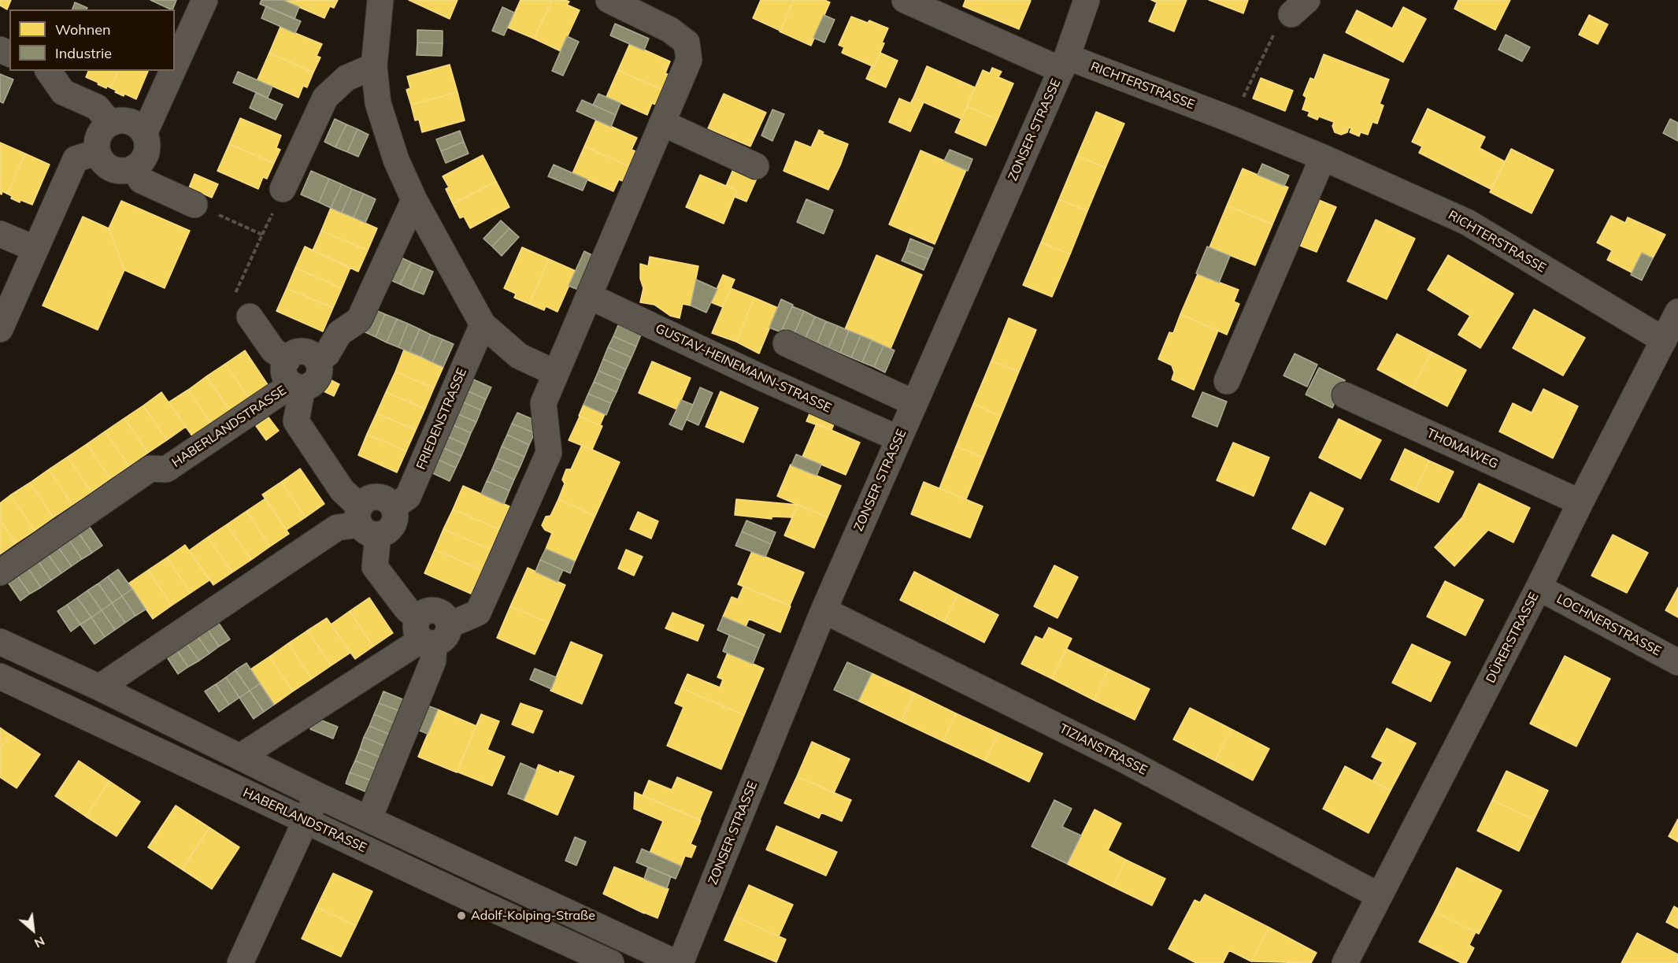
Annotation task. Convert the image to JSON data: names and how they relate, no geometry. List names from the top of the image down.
{
  "streets": {
    "street": [
      "RICHTERSTRASSE",
      "ZONSER STRASSE",
      "GUSTAV-HEINEMANN-STRASSE",
      "FRIEDENSTRASSE",
      "HABERLANDSTRASSE",
      "THOMAWEG",
      "LOCHNERSTRASSE",
      "DÜRERSTRASSE",
      "TIZIANSTRASSE"
    ]
  },
  "crossings": [
    ["RICHTERSTRASSE", "ZONSER STRASSE"],
    ["RICHTERSTRASSE", "DÜRERSTRASSE"],
    ["ZONSER STRASSE", "GUSTAV-HEINEMANN-STRASSE"],
    ["ZONSER STRASSE", "TIZIANSTRASSE"],
    ["THOMAWEG", "DÜRERSTRASSE"],
    ["LOCHNERSTRASSE", "DÜRERSTRASSE"],
    ["DÜRERSTRASSE", "TIZIANSTRASSE"]
  ],
  "places": ["Adolf-Kolping-Straße"],
  "legend": ["Wohnen", "Industrie"],
  "north": "bottom right"
}
